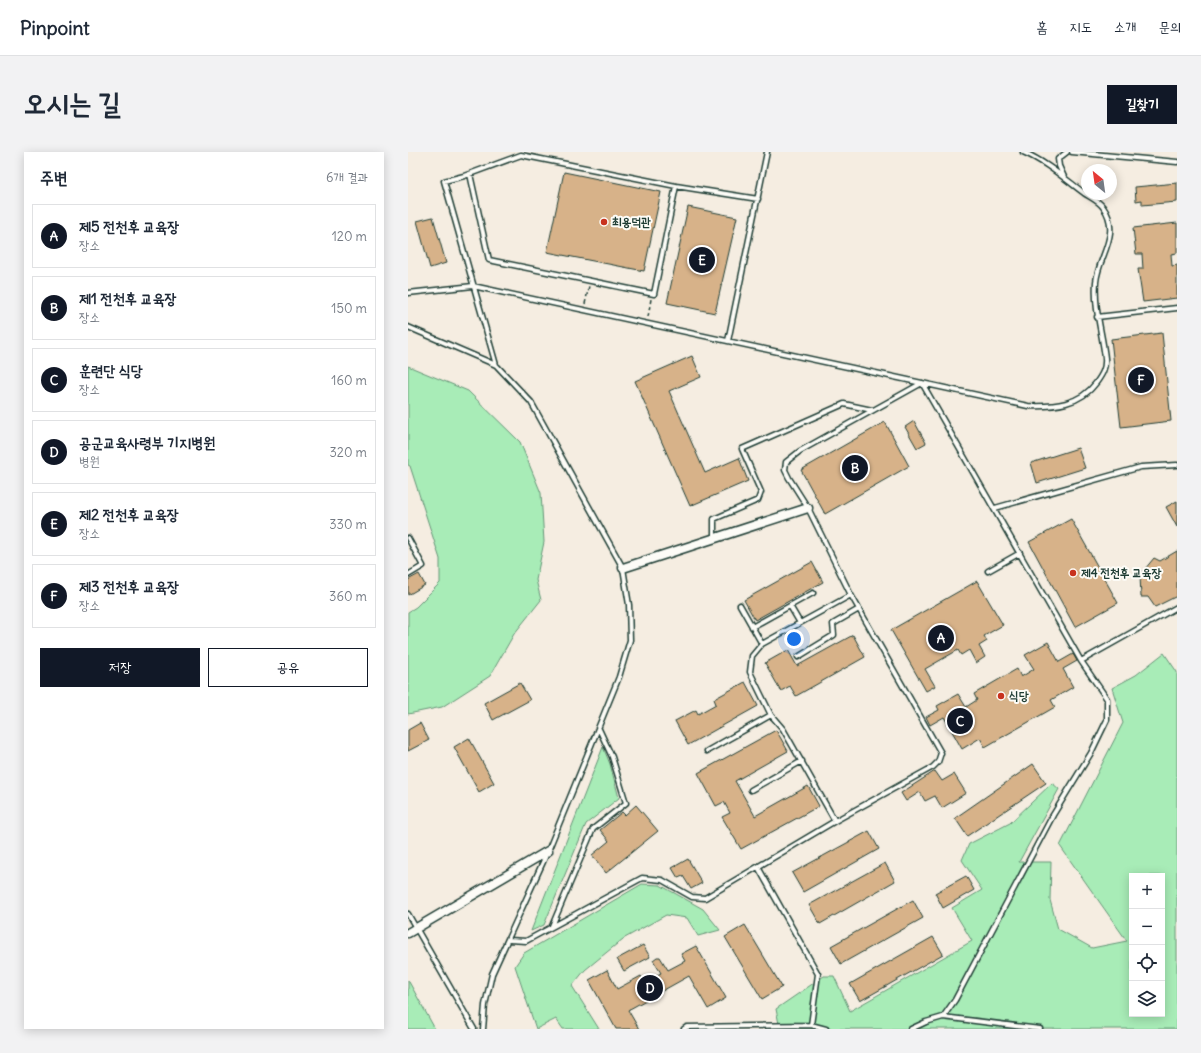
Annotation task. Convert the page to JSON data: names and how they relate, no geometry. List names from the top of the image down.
{
  "places": ["최용덕관", "제4 전천후 교육장", "식당"],
  "north": "top left",
  "page": {
    "header": "Pinpoint",
    "nav": [
      "홈",
      "지도",
      "소개",
      "문의"
    ],
    "title": "오시는 길",
    "buttons": [
      "길찾기",
      ["저장", "공유"]
    ],
    "heading": ["주변", "6개 결과"],
    "list": [
      {
        "mark": "A",
        "name": "제5 전천후 교육장",
        "note": "장소",
        "value": "120 m"
      },
      {
        "mark": "B",
        "name": "제1 전천후 교육장",
        "note": "장소",
        "value": "150 m"
      },
      {
        "mark": "C",
        "name": "훈련단 식당",
        "note": "장소",
        "value": "160 m"
      },
      {
        "mark": "D",
        "name": "공군교육사령부 기지병원",
        "note": "병원",
        "value": "320 m"
      },
      {
        "mark": "E",
        "name": "제2 전천후 교육장",
        "note": "장소",
        "value": "330 m"
      },
      {
        "mark": "F",
        "name": "제3 전천후 교육장",
        "note": "장소",
        "value": "360 m"
      }
    ],
    "pins": [
      "E",
      "F",
      "B",
      "A",
      "C",
      "D"
    ],
    "map_buttons": ["+", "−"]
  }
}
